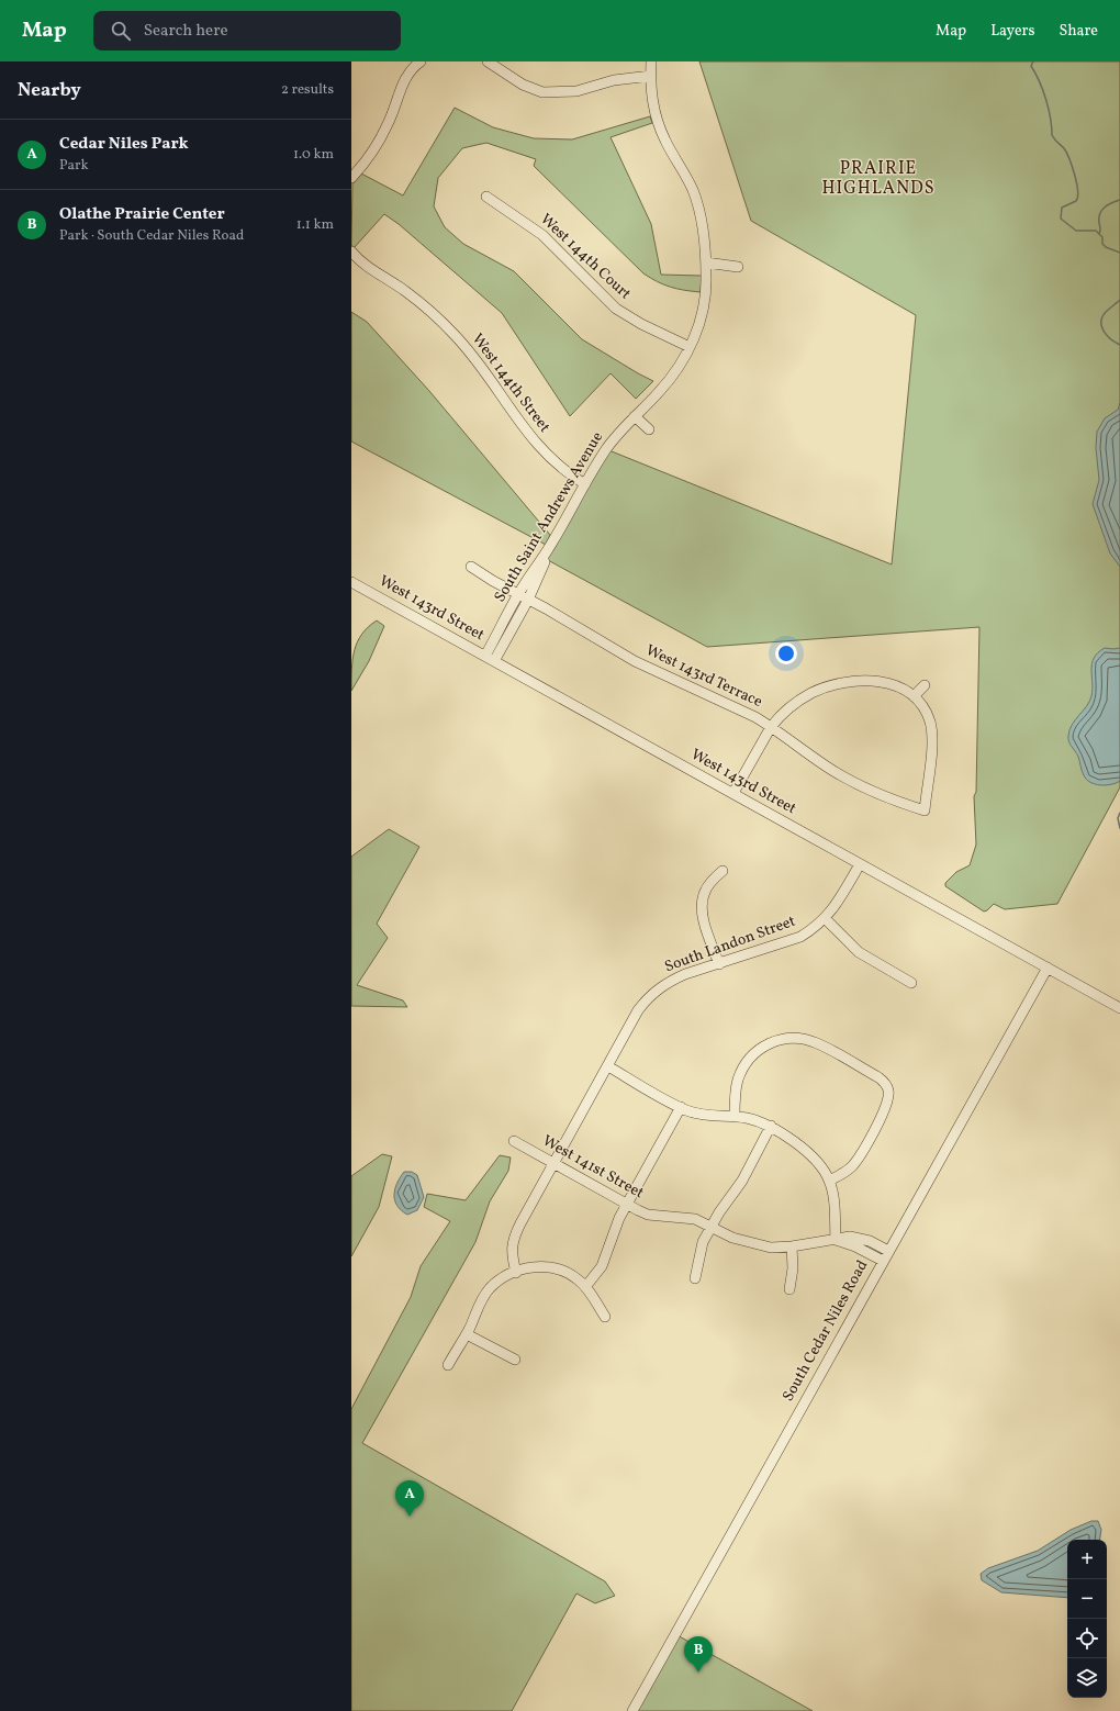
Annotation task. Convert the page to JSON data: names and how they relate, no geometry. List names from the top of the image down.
{
  "streets": {
    "street": [
      "West 144th Court",
      "West 144th Street",
      "South Saint Andrews Avenue",
      "West 143rd Street",
      "West 143rd Terrace",
      "South Landon Street",
      "West 141st Street",
      "South Cedar Niles Road"
    ]
  },
  "crossings": [
    ["West 144th Court", "South Saint Andrews Avenue"],
    ["West 144th Street", "South Saint Andrews Avenue"],
    ["South Saint Andrews Avenue", "West 143rd Street"],
    ["South Saint Andrews Avenue", "West 143rd Terrace"],
    ["West 143rd Street", "South Landon Street"],
    ["West 143rd Street", "South Cedar Niles Road"],
    ["South Landon Street", "West 141st Street"],
    ["West 141st Street", "South Cedar Niles Road"]
  ],
  "districts": ["PRAIRIE HIGHLANDS"],
  "page": {
    "header": "Map",
    "search": "Search here",
    "nav": ["Map", "Layers", "Share"],
    "heading": ["Nearby", "2 results"],
    "list": [
      {
        "mark": "A",
        "name": "Cedar Niles Park",
        "note": "Park",
        "value": "1.0 km"
      },
      {
        "mark": "B",
        "name": "Olathe Prairie Center",
        "note": "Park · South Cedar Niles Road",
        "value": "1.1 km"
      }
    ],
    "pins": ["A", "B"],
    "map_buttons": ["+", "−"]
  }
}
